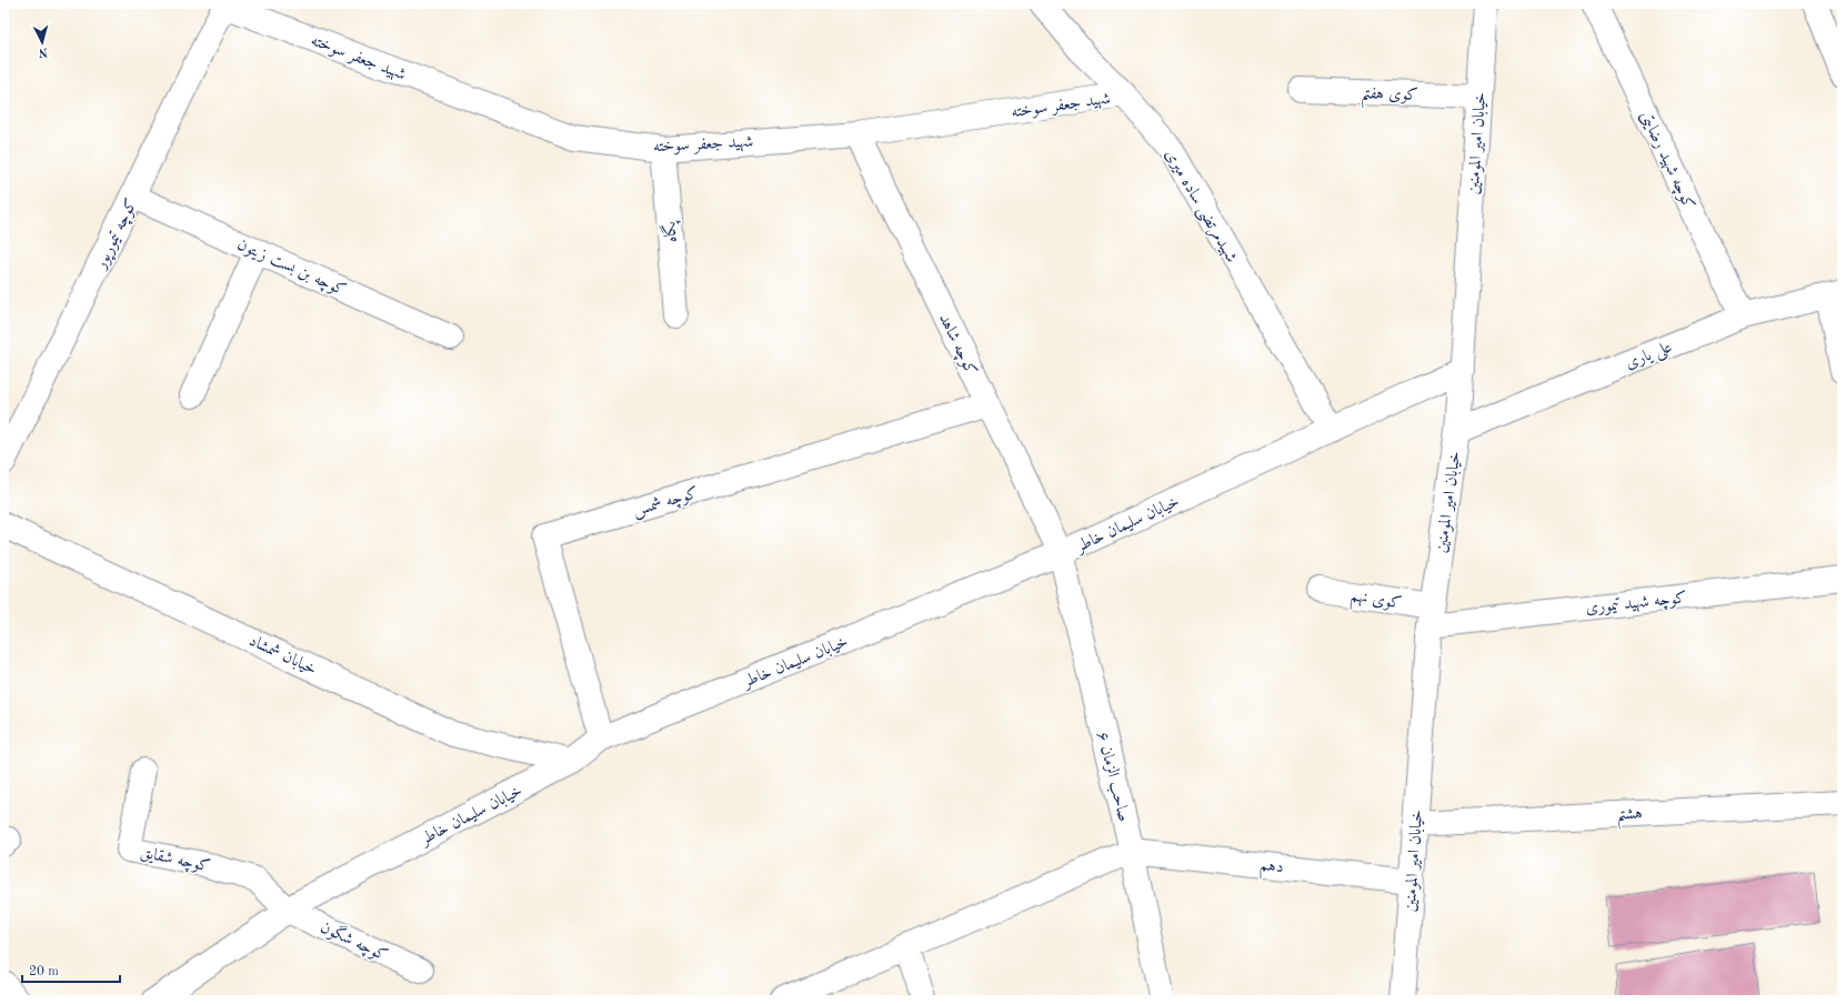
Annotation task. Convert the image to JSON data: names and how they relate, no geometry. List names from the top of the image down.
{
  "streets": {
    "street": [
      "شهید جعفر سوخته",
      "کوی هفتم",
      "خیابان امیر المومنین",
      "کوچه شهید رضایتی",
      "شهیدمرتضی ساده میری",
      "پگاه",
      "کوچه تیمورپور",
      "کوچه بن بست زیتون",
      "کوچه شاهد",
      "علی یاری",
      "کوچه شمس",
      "خیابان سلیمان خاطر",
      "کوی نهم",
      "کوچه شهید تیموری",
      "خیابان شمشاد",
      "صاحب الزمان ۶",
      "هشتم",
      "کوچه شقایق",
      "دهم",
      "کوچه شگون"
    ]
  },
  "crossings": [
    ["شهید جعفر سوخته", "شهیدمرتضی ساده میری"],
    ["شهید جعفر سوخته", "پگاه"],
    ["شهید جعفر سوخته", "کوچه تیمورپور"],
    ["شهید جعفر سوخته", "کوچه شاهد"],
    ["کوی هفتم", "خیابان امیر المومنین"],
    ["خیابان امیر المومنین", "علی یاری"],
    ["خیابان امیر المومنین", "خیابان سلیمان خاطر"],
    ["خیابان امیر المومنین", "کوی نهم"],
    ["خیابان امیر المومنین", "کوچه شهید تیموری"],
    ["خیابان امیر المومنین", "هشتم"],
    ["خیابان امیر المومنین", "دهم"],
    ["کوچه شهید رضایتی", "علی یاری"],
    ["شهیدمرتضی ساده میری", "خیابان سلیمان خاطر"],
    ["کوچه تیمورپور", "کوچه بن بست زیتون"],
    ["کوچه شاهد", "کوچه شمس"],
    ["کوچه شاهد", "خیابان سلیمان خاطر"],
    ["کوچه شاهد", "صاحب الزمان ۶"],
    ["کوچه شمس", "خیابان سلیمان خاطر"],
    ["خیابان سلیمان خاطر", "خیابان شمشاد"],
    ["خیابان سلیمان خاطر", "صاحب الزمان ۶"],
    ["خیابان سلیمان خاطر", "کوچه شقایق"],
    ["خیابان سلیمان خاطر", "کوچه شگون"],
    ["کوی نهم", "کوچه شهید تیموری"],
    ["صاحب الزمان ۶", "دهم"],
    ["کوچه شقایق", "کوچه شگون"]
  ],
  "scale_bar": "20 m",
  "north": "bottom"
}
